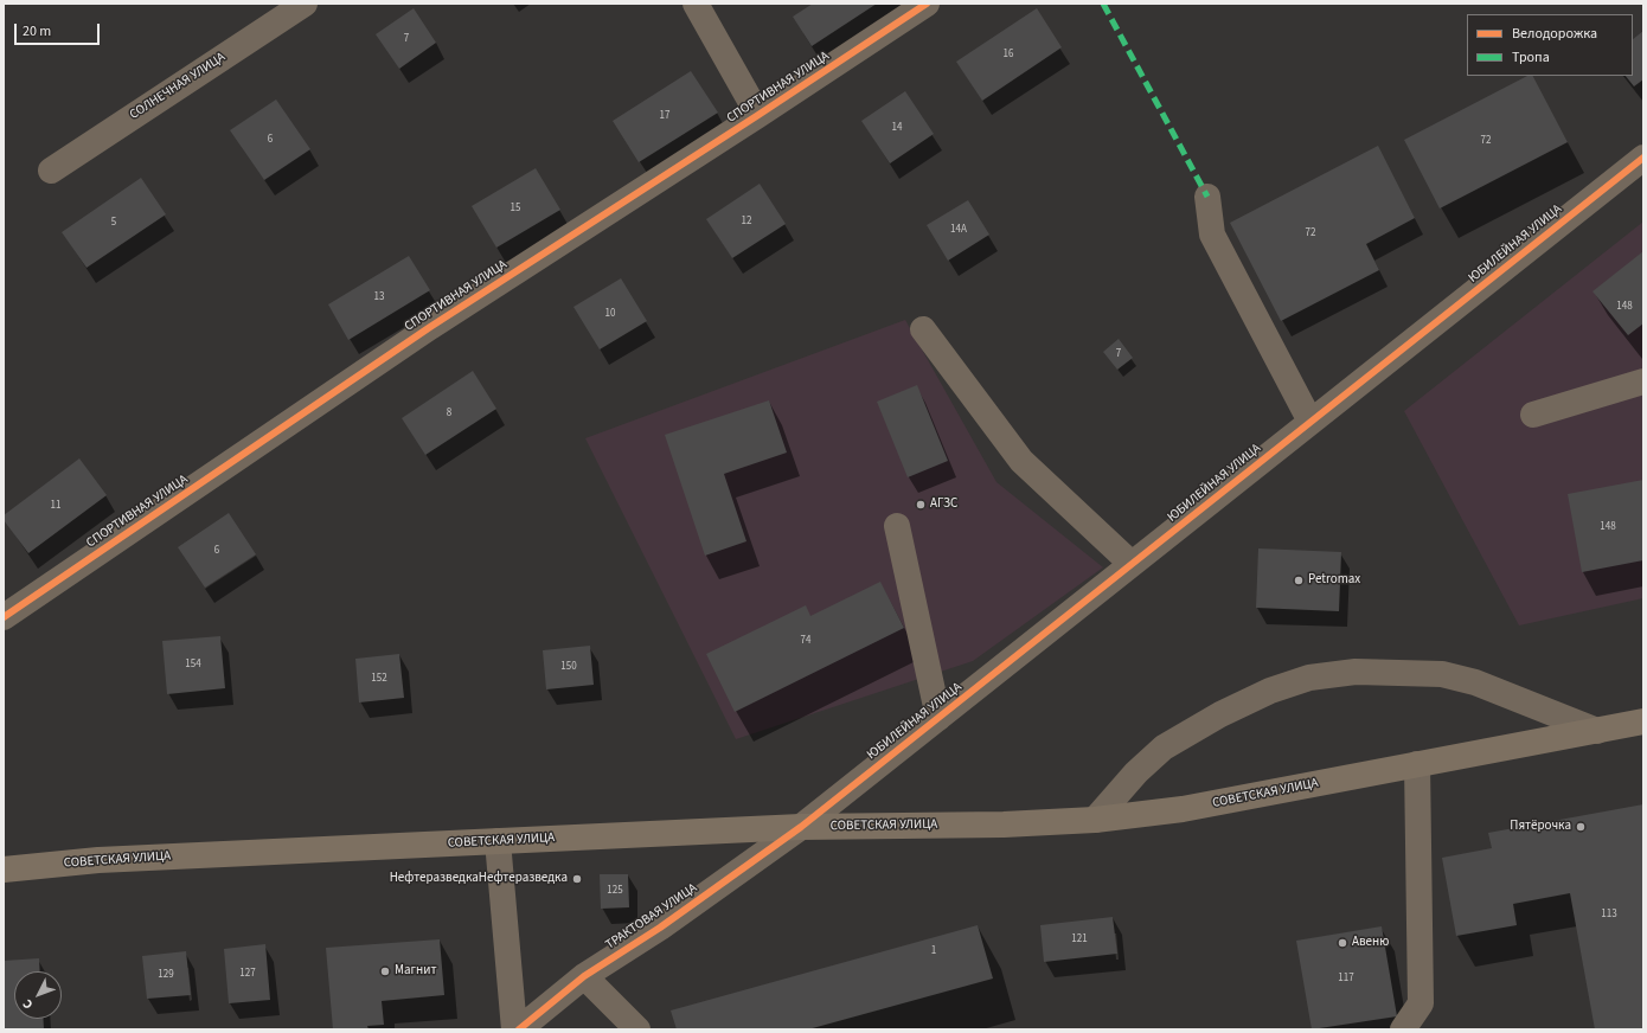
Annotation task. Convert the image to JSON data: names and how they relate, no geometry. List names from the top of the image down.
{
  "streets": {
    "main road": ["СОВЕТСКАЯ УЛИЦА"],
    "street": [
      "СОЛНЕЧНАЯ УЛИЦА",
      "СПОРТИВНАЯ УЛИЦА",
      "ЮБИЛЕЙНАЯ УЛИЦА",
      "ТРАКТОВАЯ УЛИЦА"
    ]
  },
  "crossings": [
    ["ЮБИЛЕЙНАЯ УЛИЦА", "СОВЕТСКАЯ УЛИЦА"],
    ["ЮБИЛЕЙНАЯ УЛИЦА", "ТРАКТОВАЯ УЛИЦА"],
    ["СОВЕТСКАЯ УЛИЦА", "ТРАКТОВАЯ УЛИЦА"]
  ],
  "places": [
    "АГЗС",
    "Petromax",
    "Пятёрочка",
    "НефтеразведкаНефтеразведка",
    "Авеню",
    "Магнит"
  ],
  "house_numbers": [
    "7",
    "16",
    "17",
    "14",
    "6",
    "72",
    "15",
    "12",
    "5",
    "14А",
    "72",
    "13",
    "148",
    "10",
    "7",
    "8",
    "11",
    "148",
    "6",
    "74",
    "154",
    "150",
    "152",
    "125",
    "113",
    "121",
    "1",
    "127",
    "129",
    "117"
  ],
  "legend": ["Велодорожка", "Тропа"],
  "scale_bar": "20 m",
  "north": "bottom left"
}
